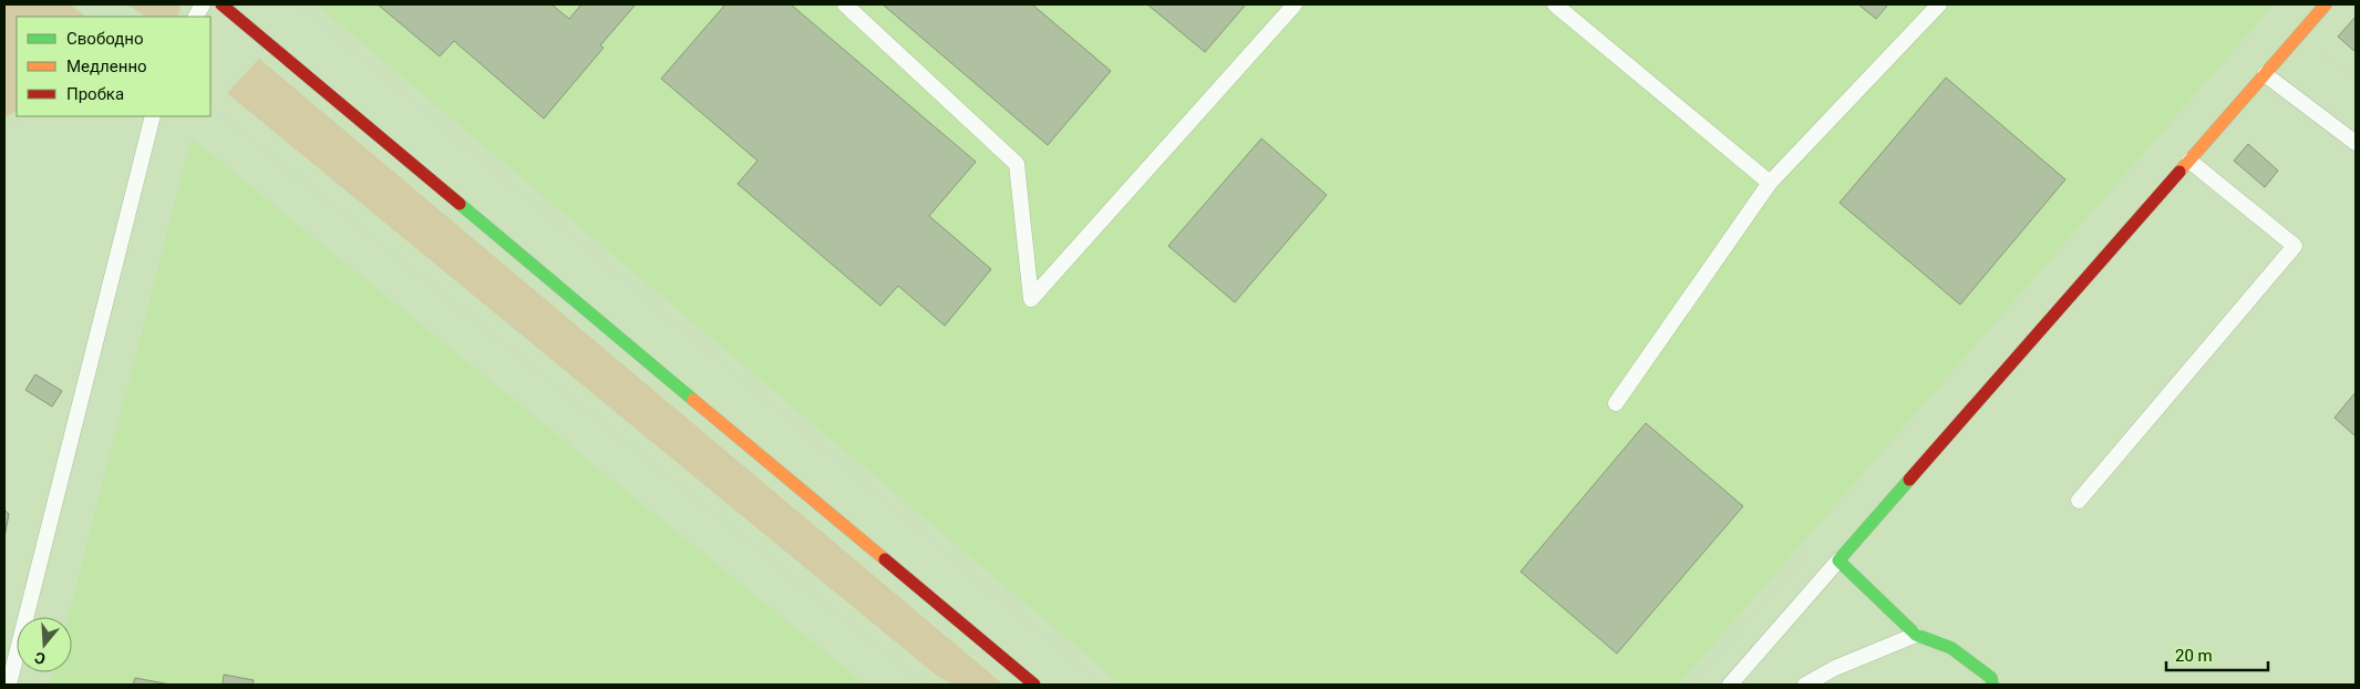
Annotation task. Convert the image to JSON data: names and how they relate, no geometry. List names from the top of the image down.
{
  "legend": ["Свободно", "Медленно", "Пробка"],
  "scale_bar": "20 m",
  "north": "bottom"
}
